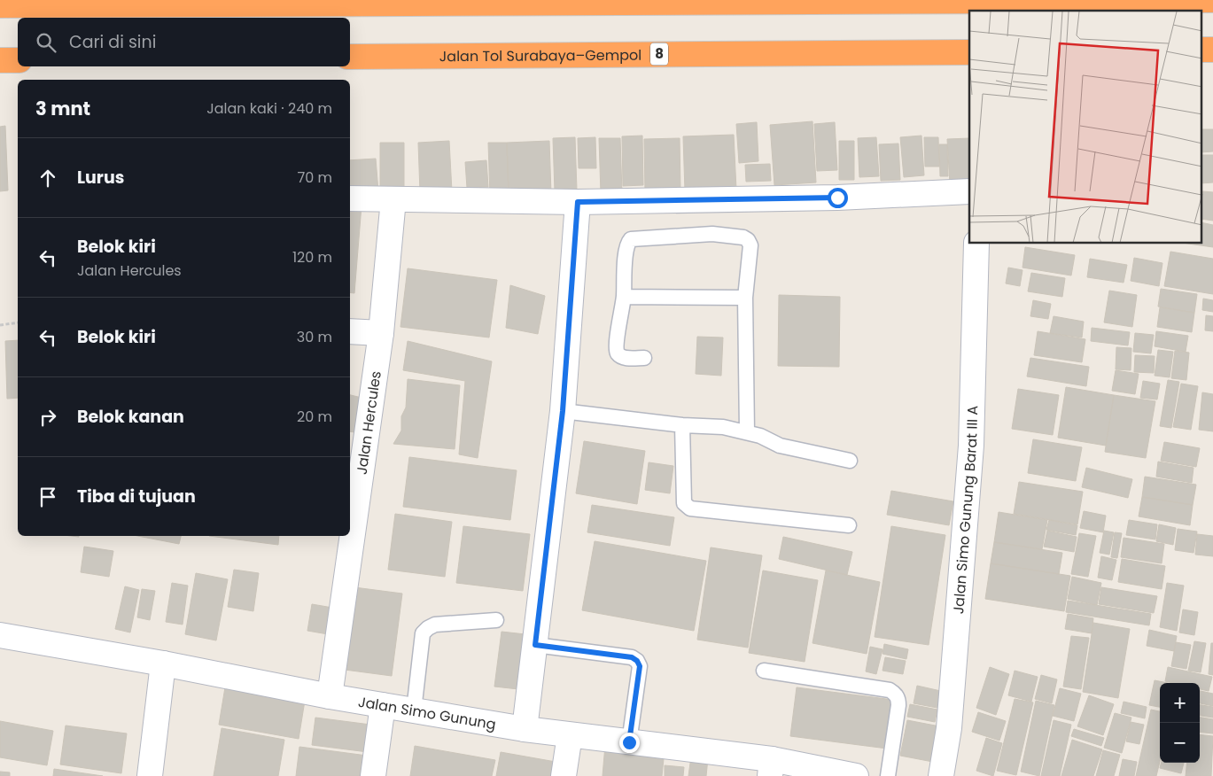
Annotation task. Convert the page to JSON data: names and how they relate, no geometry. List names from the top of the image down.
{
  "streets": {
    "highway": ["8", "Jalan Tol Surabaya–Gempol"],
    "street": ["Jalan Hercules", "Jalan Simo Gunung Barat III A", "Jalan Simo Gunung"]
  },
  "crossings": [
    ["Jalan Hercules", "Jalan Simo Gunung"]
  ],
  "page": {
    "search": "Cari di sini",
    "heading": ["3 mnt", "Jalan kaki · 240 m"],
    "list": [
      ["Lurus", "70 m"],
      ["Belok kiri", "Jalan Hercules", "120 m"],
      ["Belok kiri", "30 m"],
      ["Belok kanan", "20 m"],
      "Tiba di tujuan"
    ],
    "map_buttons": ["+", "−"]
  }
}
